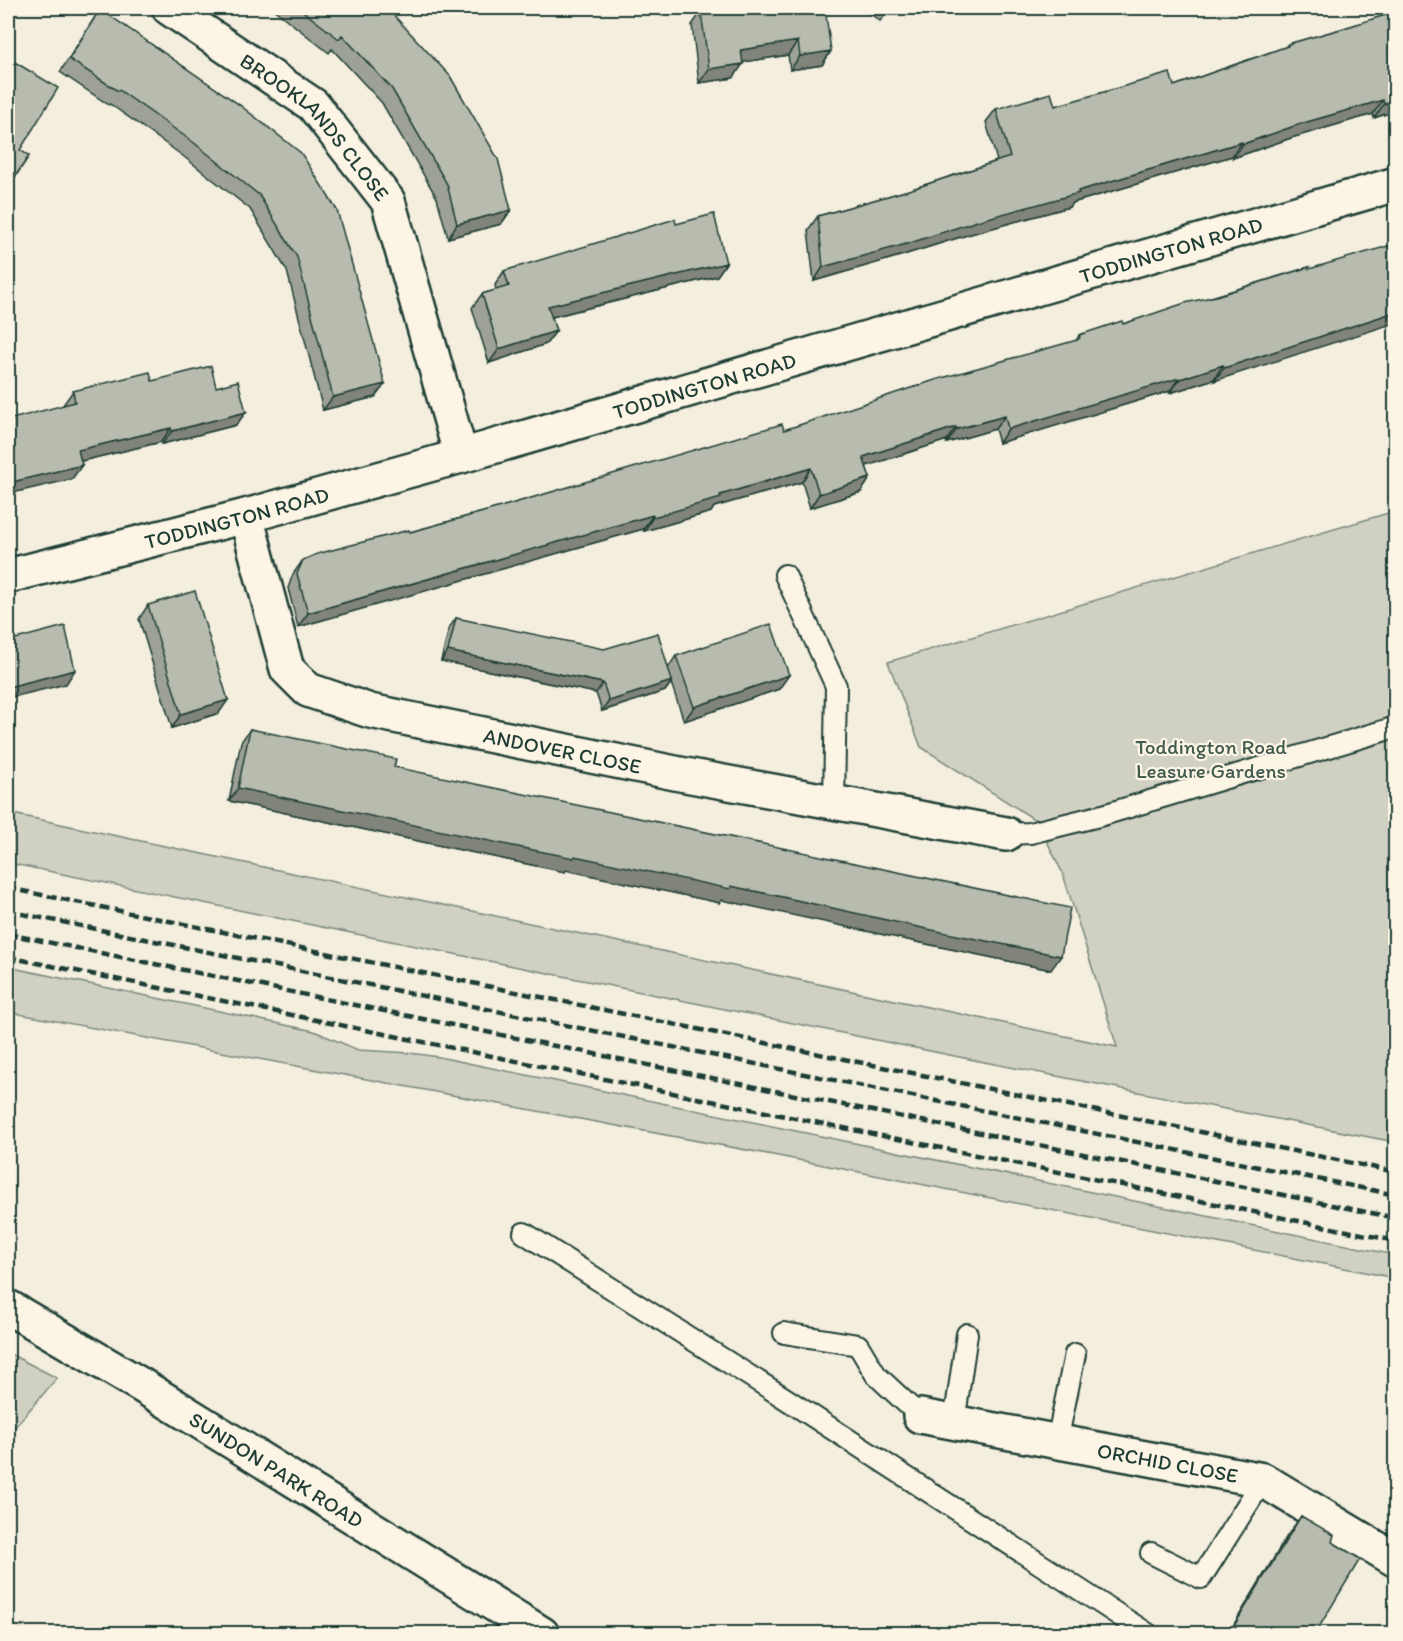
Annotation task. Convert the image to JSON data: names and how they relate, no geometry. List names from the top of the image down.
{
  "streets": {
    "street": [
      "BROOKLANDS CLOSE",
      "TODDINGTON ROAD",
      "ANDOVER CLOSE",
      "ORCHID CLOSE",
      "SUNDON PARK ROAD"
    ]
  },
  "crossings": [
    ["BROOKLANDS CLOSE", "TODDINGTON ROAD"],
    ["TODDINGTON ROAD", "ANDOVER CLOSE"]
  ],
  "parks": ["Toddington Road Leasure Gardens"]
}
